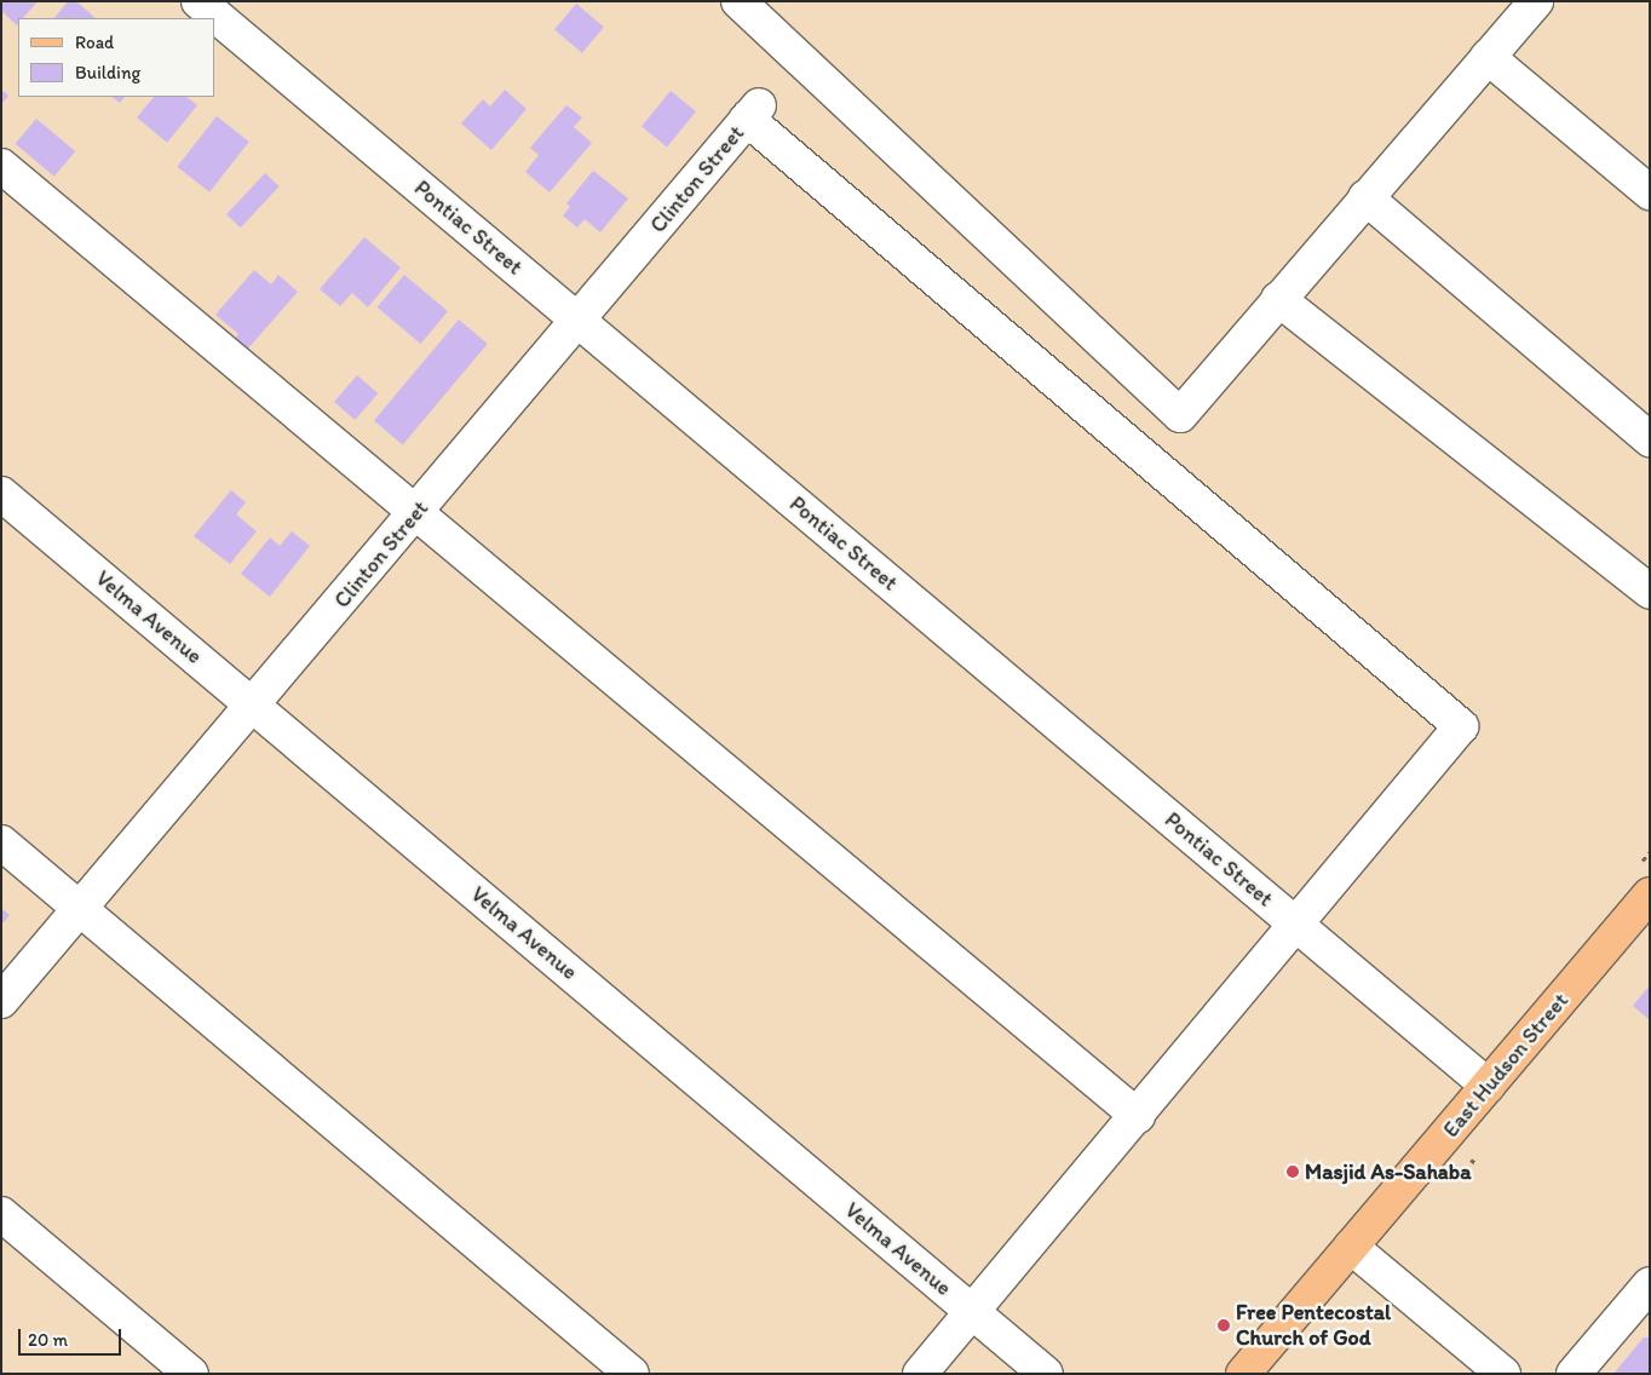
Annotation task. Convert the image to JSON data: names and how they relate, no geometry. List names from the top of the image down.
{
  "streets": {
    "main road": ["East Hudson Street"],
    "street": ["Clinton Street", "Pontiac Street", "Velma Avenue"]
  },
  "crossings": [
    ["Clinton Street", "Pontiac Street"],
    ["Clinton Street", "Velma Avenue"],
    ["Pontiac Street", "East Hudson Street"]
  ],
  "places": ["Masjid As-Sahaba", "Free Pentecostal Church of God"],
  "legend": ["Road", "Building"],
  "scale_bar": "20 m"
}
